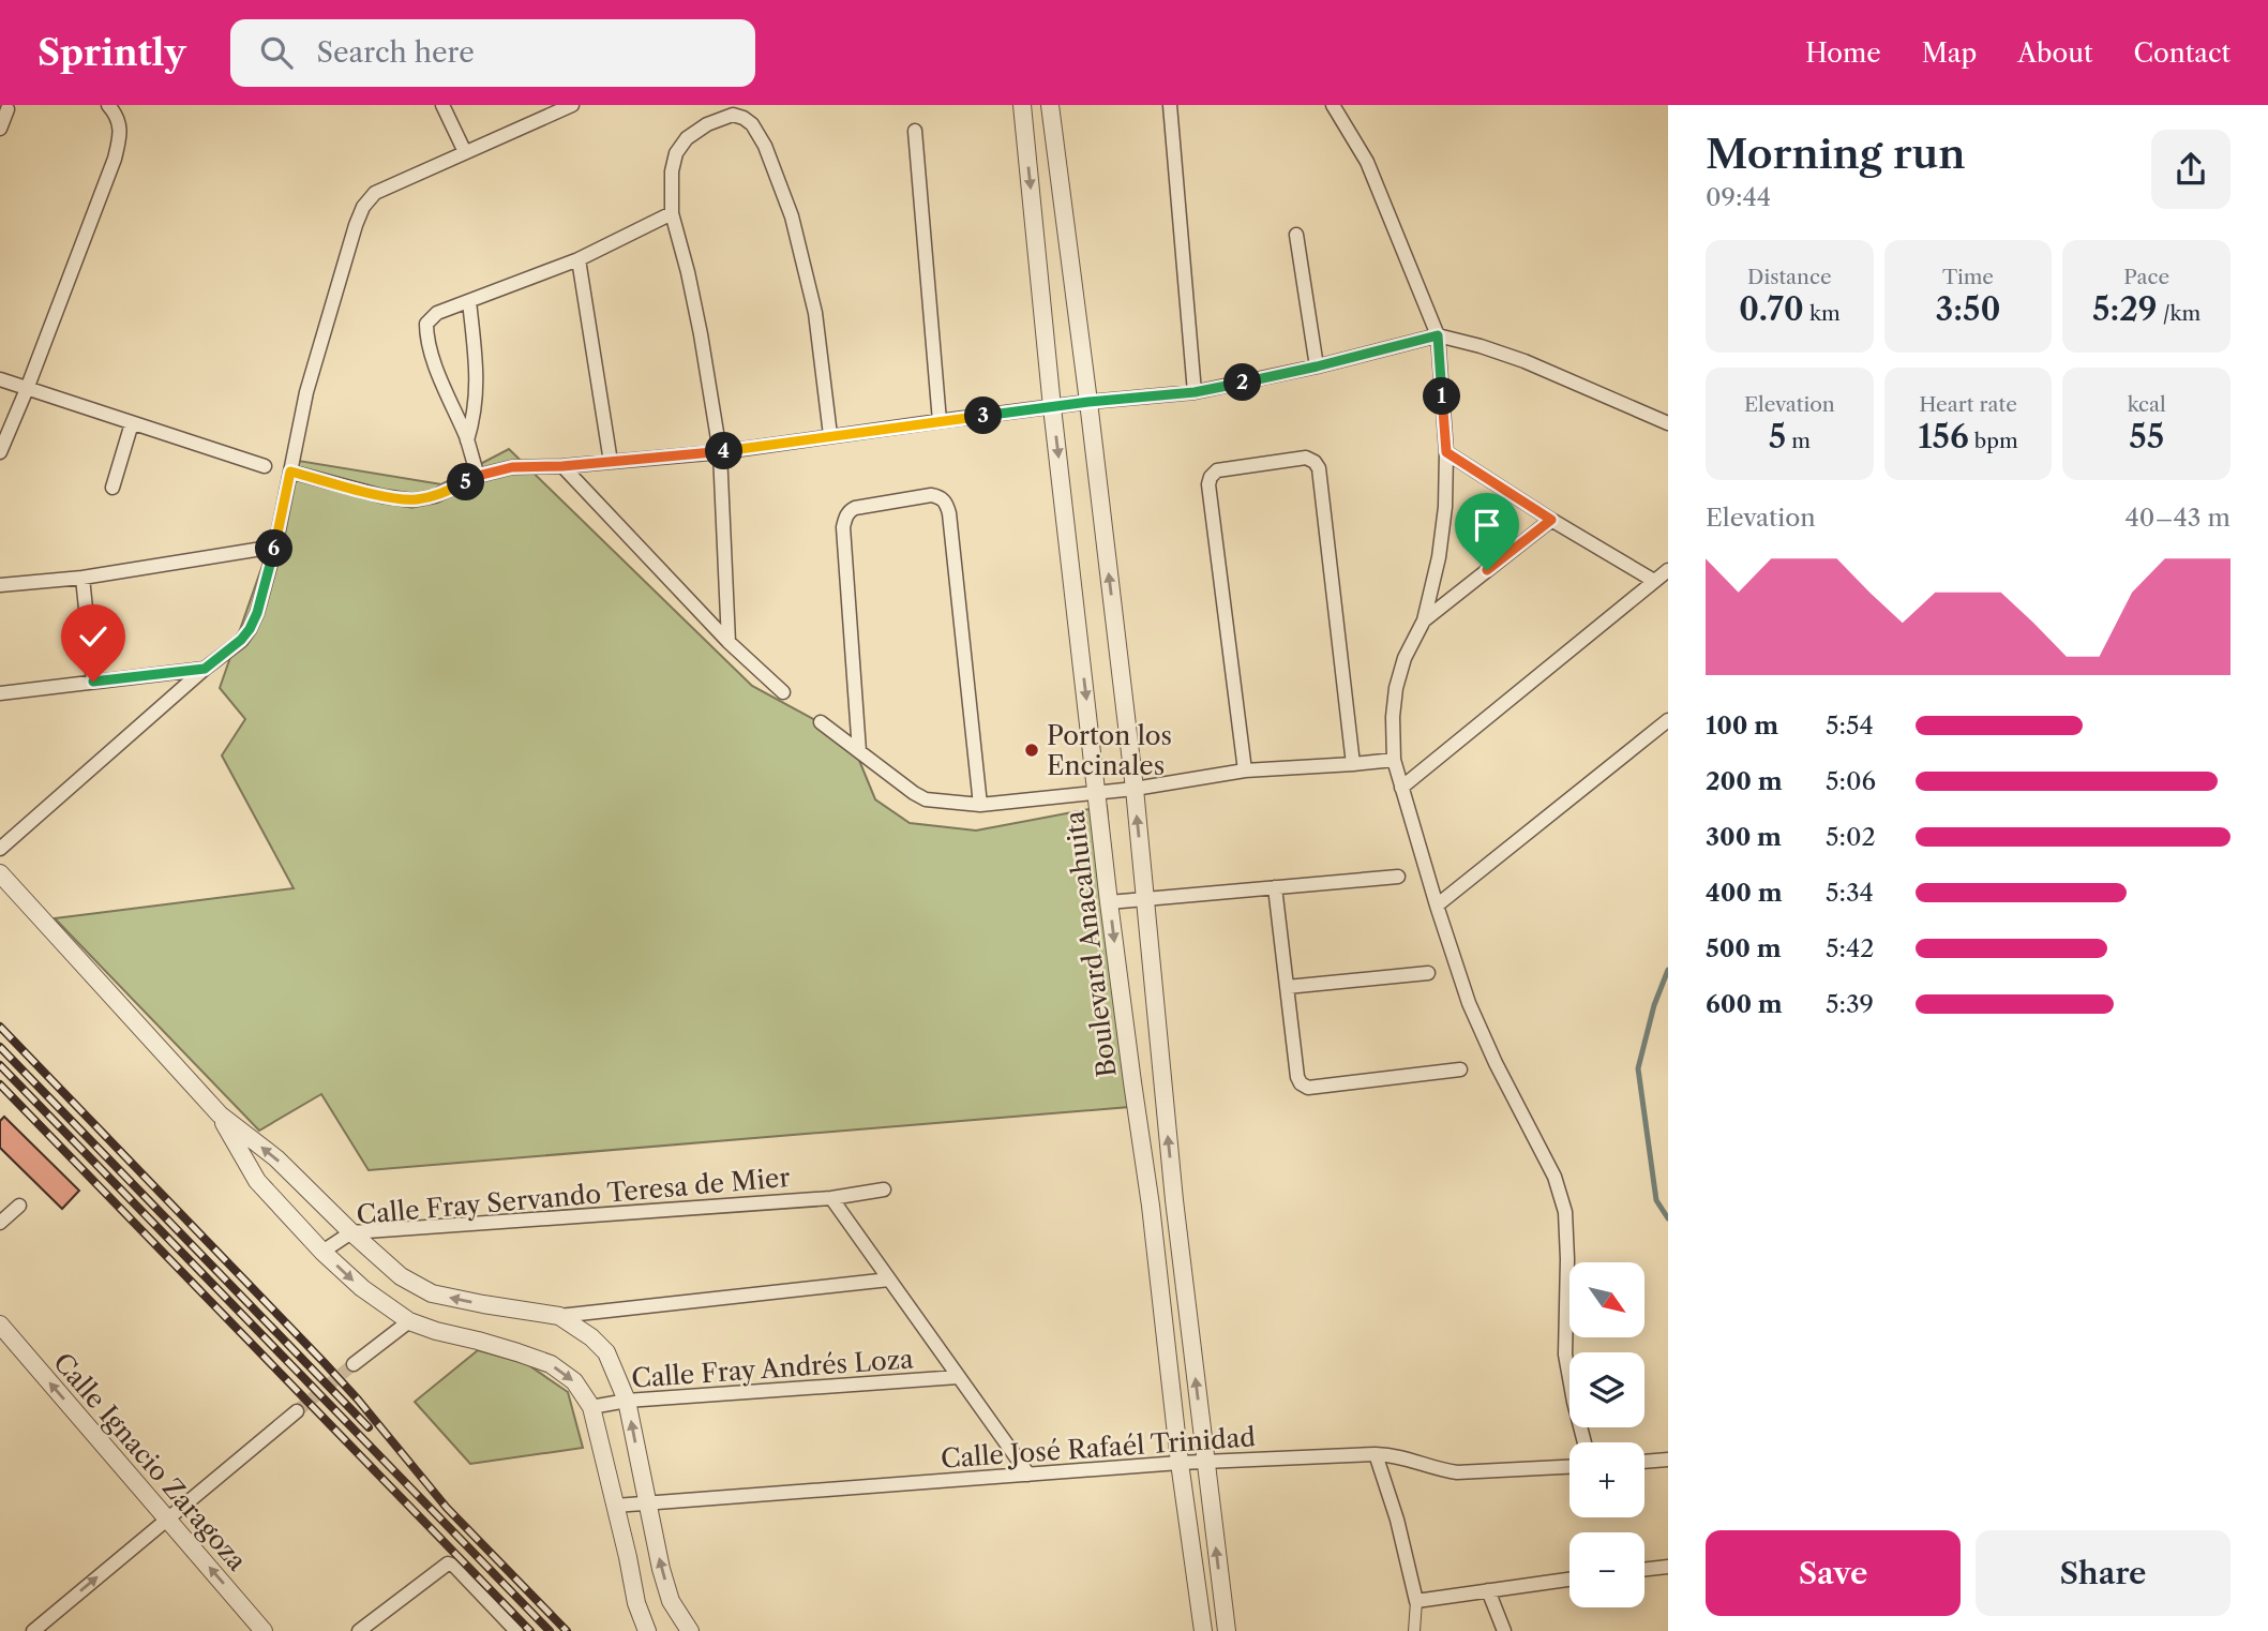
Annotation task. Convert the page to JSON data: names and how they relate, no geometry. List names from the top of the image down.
{
  "streets": {
    "street": [
      "Boulevard Anacahuita",
      "Calle Fray Servando Teresa de Mier",
      "Calle Fray Andrés Loza",
      "Calle José Rafaél Trinidad",
      "Calle Ignacio Zaragoza"
    ]
  },
  "crossings": [
    ["Boulevard Anacahuita", "Calle José Rafaél Trinidad"]
  ],
  "one_way": ["Calle Ignacio Zaragoza"],
  "places": ["Porton los Encinales"],
  "north": "bottom right",
  "page": {
    "header": "Sprintly",
    "search": "Search here",
    "nav": [
      "Home",
      "Map",
      "About",
      "Contact"
    ],
    "heading": ["Morning run", "09:44"],
    "stats": [
      ["Distance", "0.70 km"],
      ["Time", "3:50"],
      ["Pace", "5:29 /km"],
      ["Elevation", "5 m"],
      ["Heart rate", "156 bpm"],
      ["kcal", "55"]
    ],
    "pins": [
      "2",
      "1",
      "3",
      "4",
      "5",
      "6"
    ],
    "chart": ["Elevation", "40–43 m"],
    "list": [
      {
        "name": "100 m",
        "note": "5:54"
      },
      {
        "name": "200 m",
        "note": "5:06"
      },
      {
        "name": "300 m",
        "note": "5:02"
      },
      {
        "name": "400 m",
        "note": "5:34"
      },
      {
        "name": "500 m",
        "note": "5:42"
      },
      {
        "name": "600 m",
        "note": "5:39"
      }
    ],
    "map_buttons": ["+", "−"],
    "buttons": ["Save", "Share"]
  }
}
